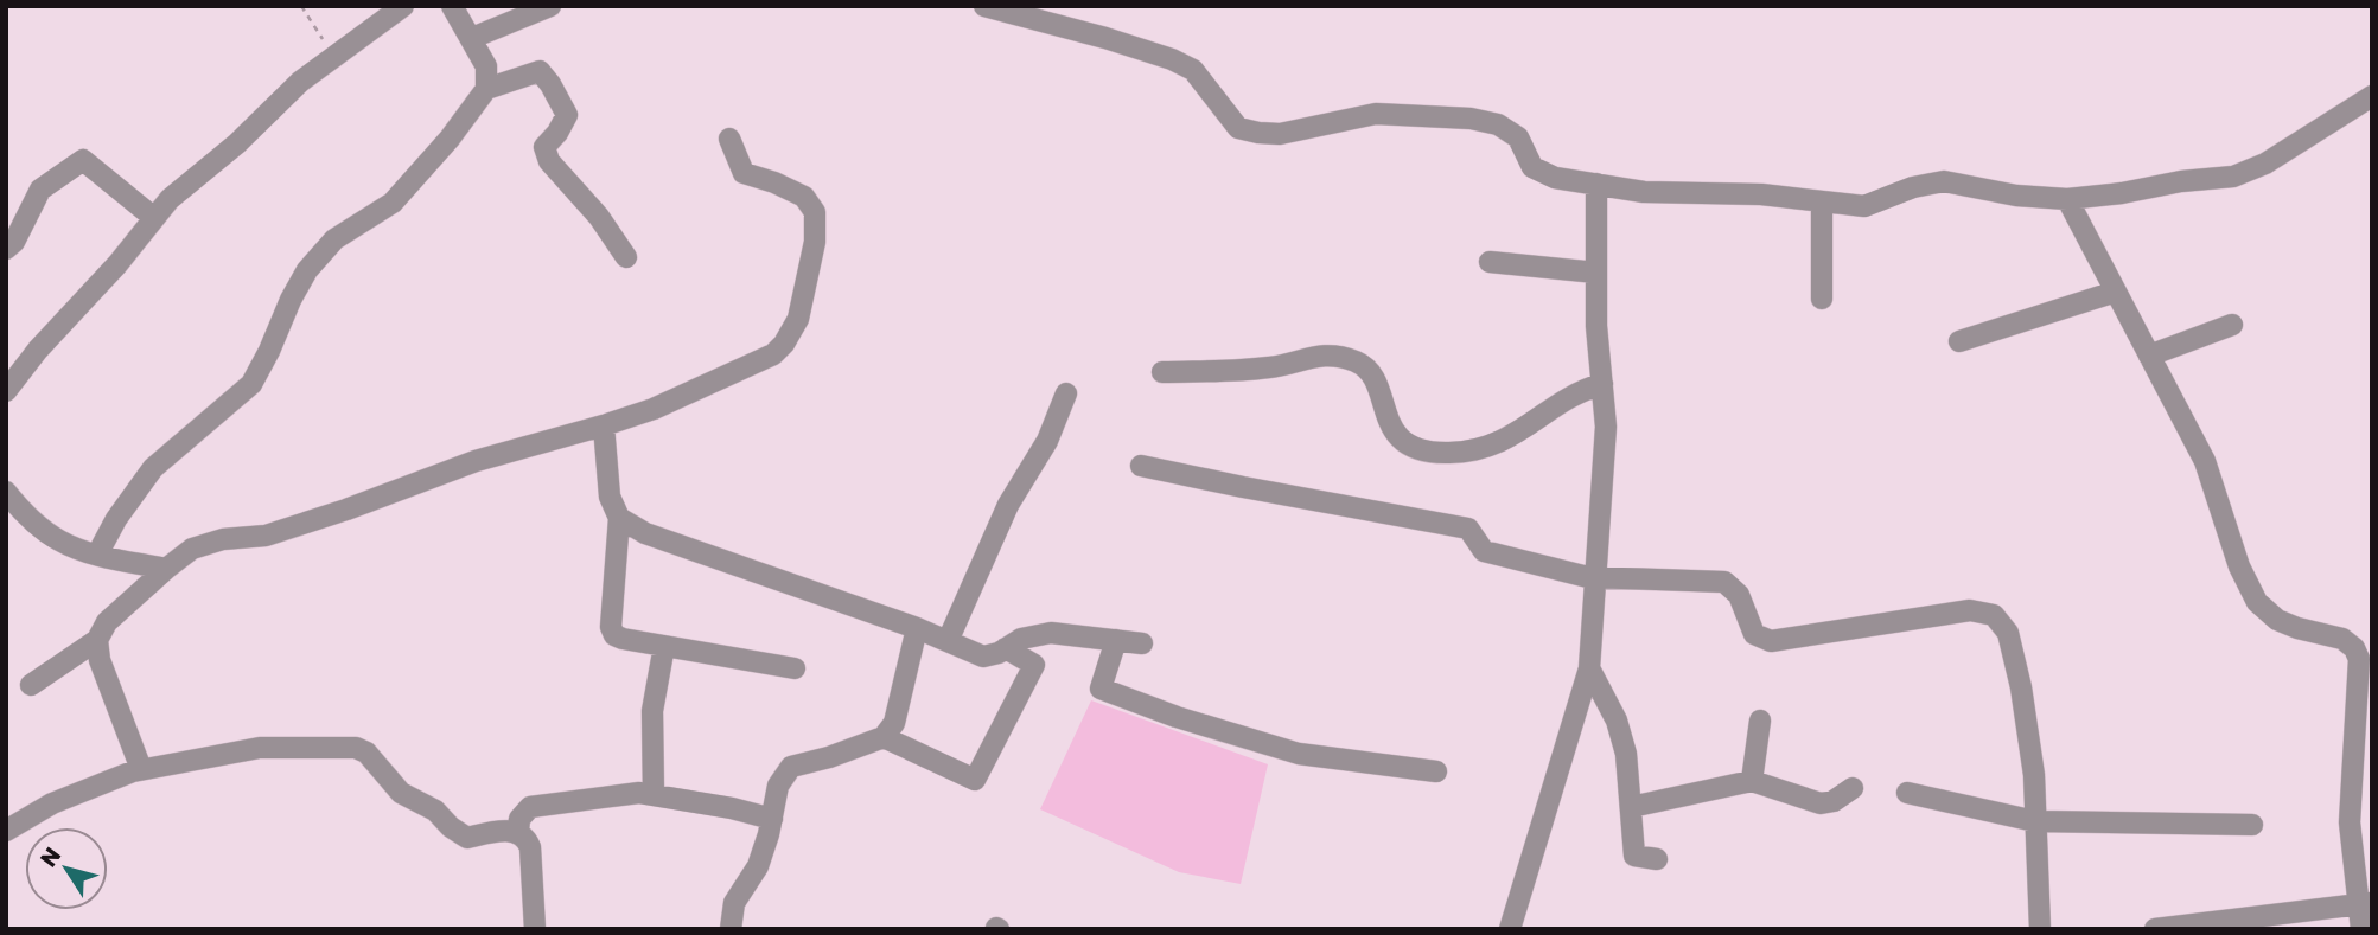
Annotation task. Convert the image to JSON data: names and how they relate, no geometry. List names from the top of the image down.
{
  "north": "top left"
}
